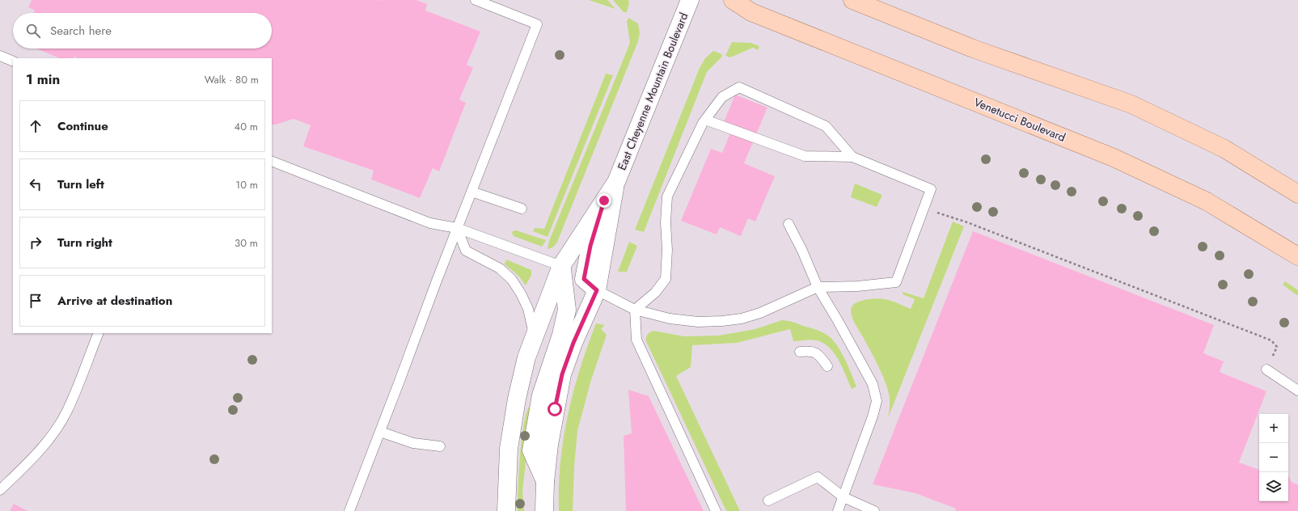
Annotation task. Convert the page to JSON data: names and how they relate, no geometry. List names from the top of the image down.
{
  "streets": {
    "main road": ["Venetucci Boulevard"],
    "street": ["East Cheyenne Mountain Boulevard"]
  },
  "page": {
    "search": "Search here",
    "heading": ["1 min", "Walk · 80 m"],
    "list": [
      ["Continue", "40 m"],
      ["Turn left", "10 m"],
      ["Turn right", "30 m"],
      "Arrive at destination"
    ],
    "map_buttons": ["+", "−"]
  }
}
